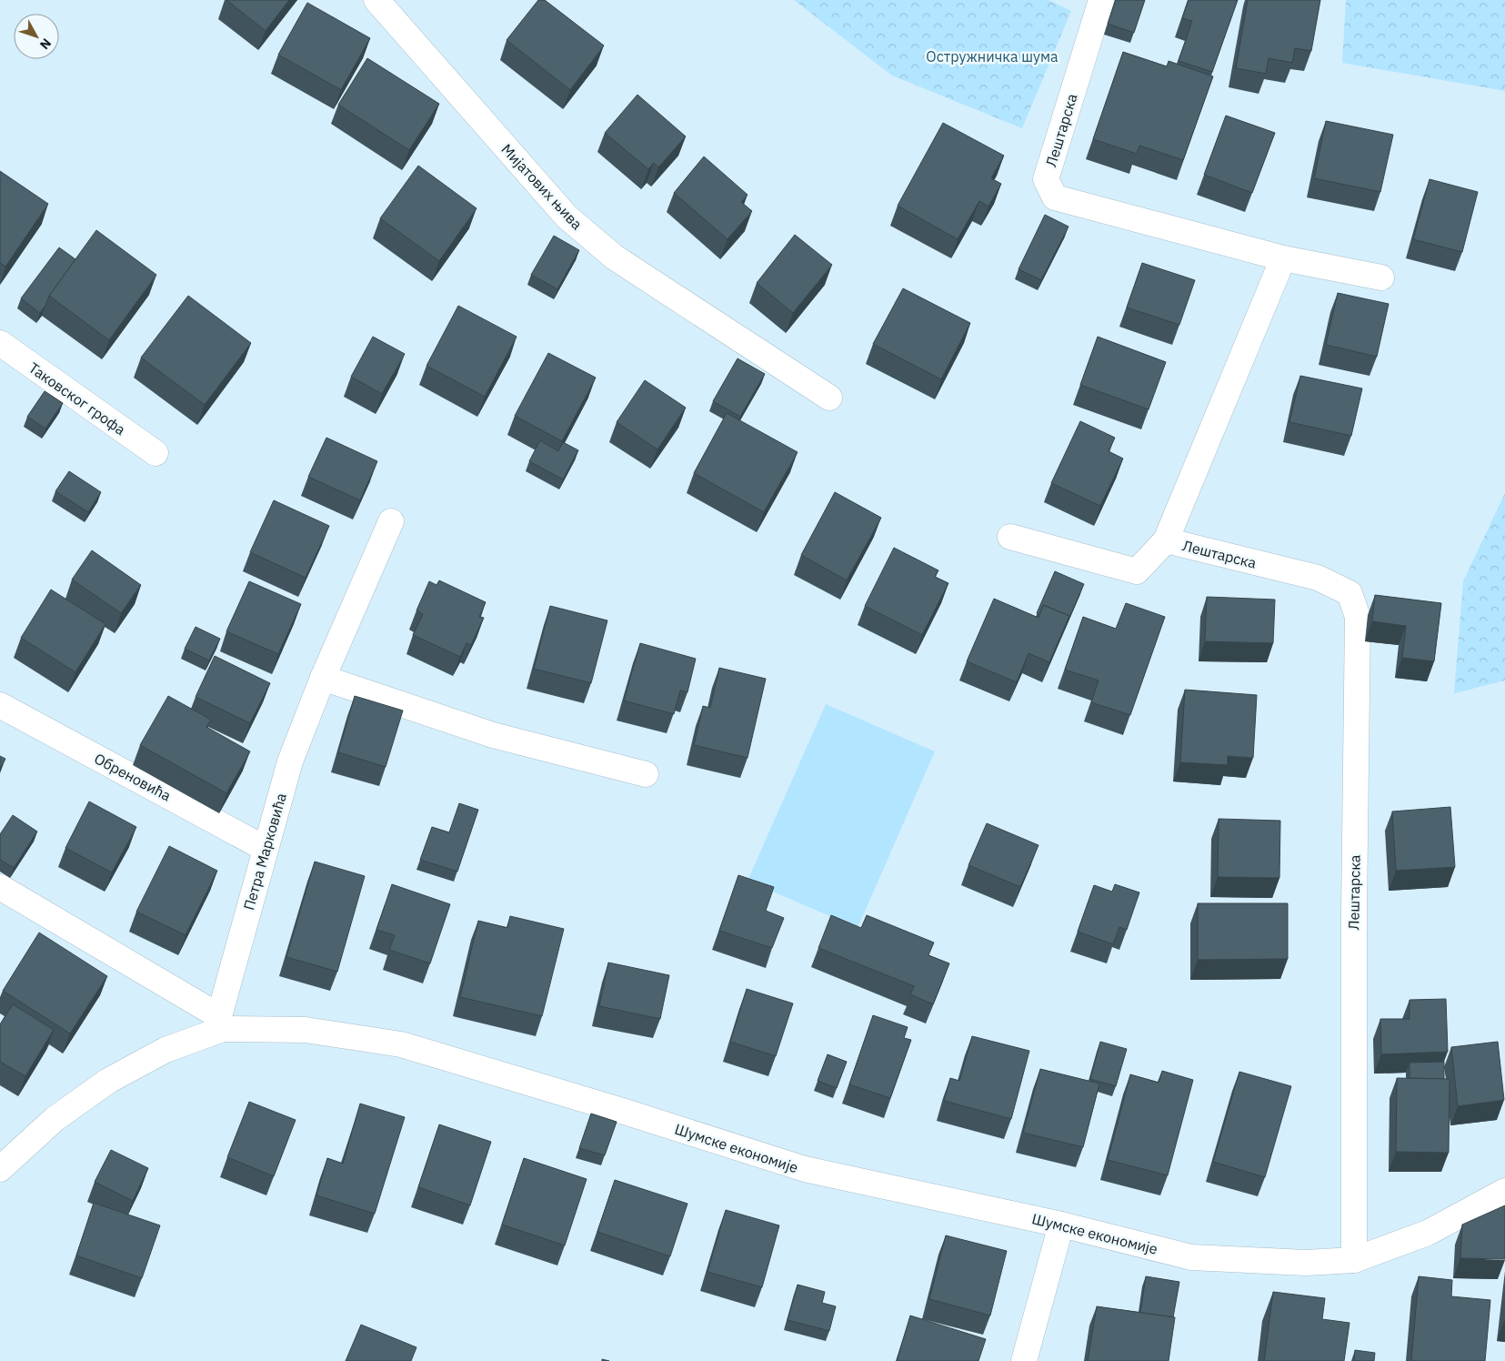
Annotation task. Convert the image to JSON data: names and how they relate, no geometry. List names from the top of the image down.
{
  "streets": {
    "street": [
      "Лештарска",
      "Мијатових њива",
      "Таковског грофа",
      "Обреновића",
      "Петра Марковића",
      "Шумске економије"
    ]
  },
  "crossings": [
    ["Лештарска", "Шумске економије"],
    ["Обреновића", "Петра Марковића"],
    ["Петра Марковића", "Шумске економије"]
  ],
  "parks": ["Остружничка шума"],
  "north": "bottom right"
}
